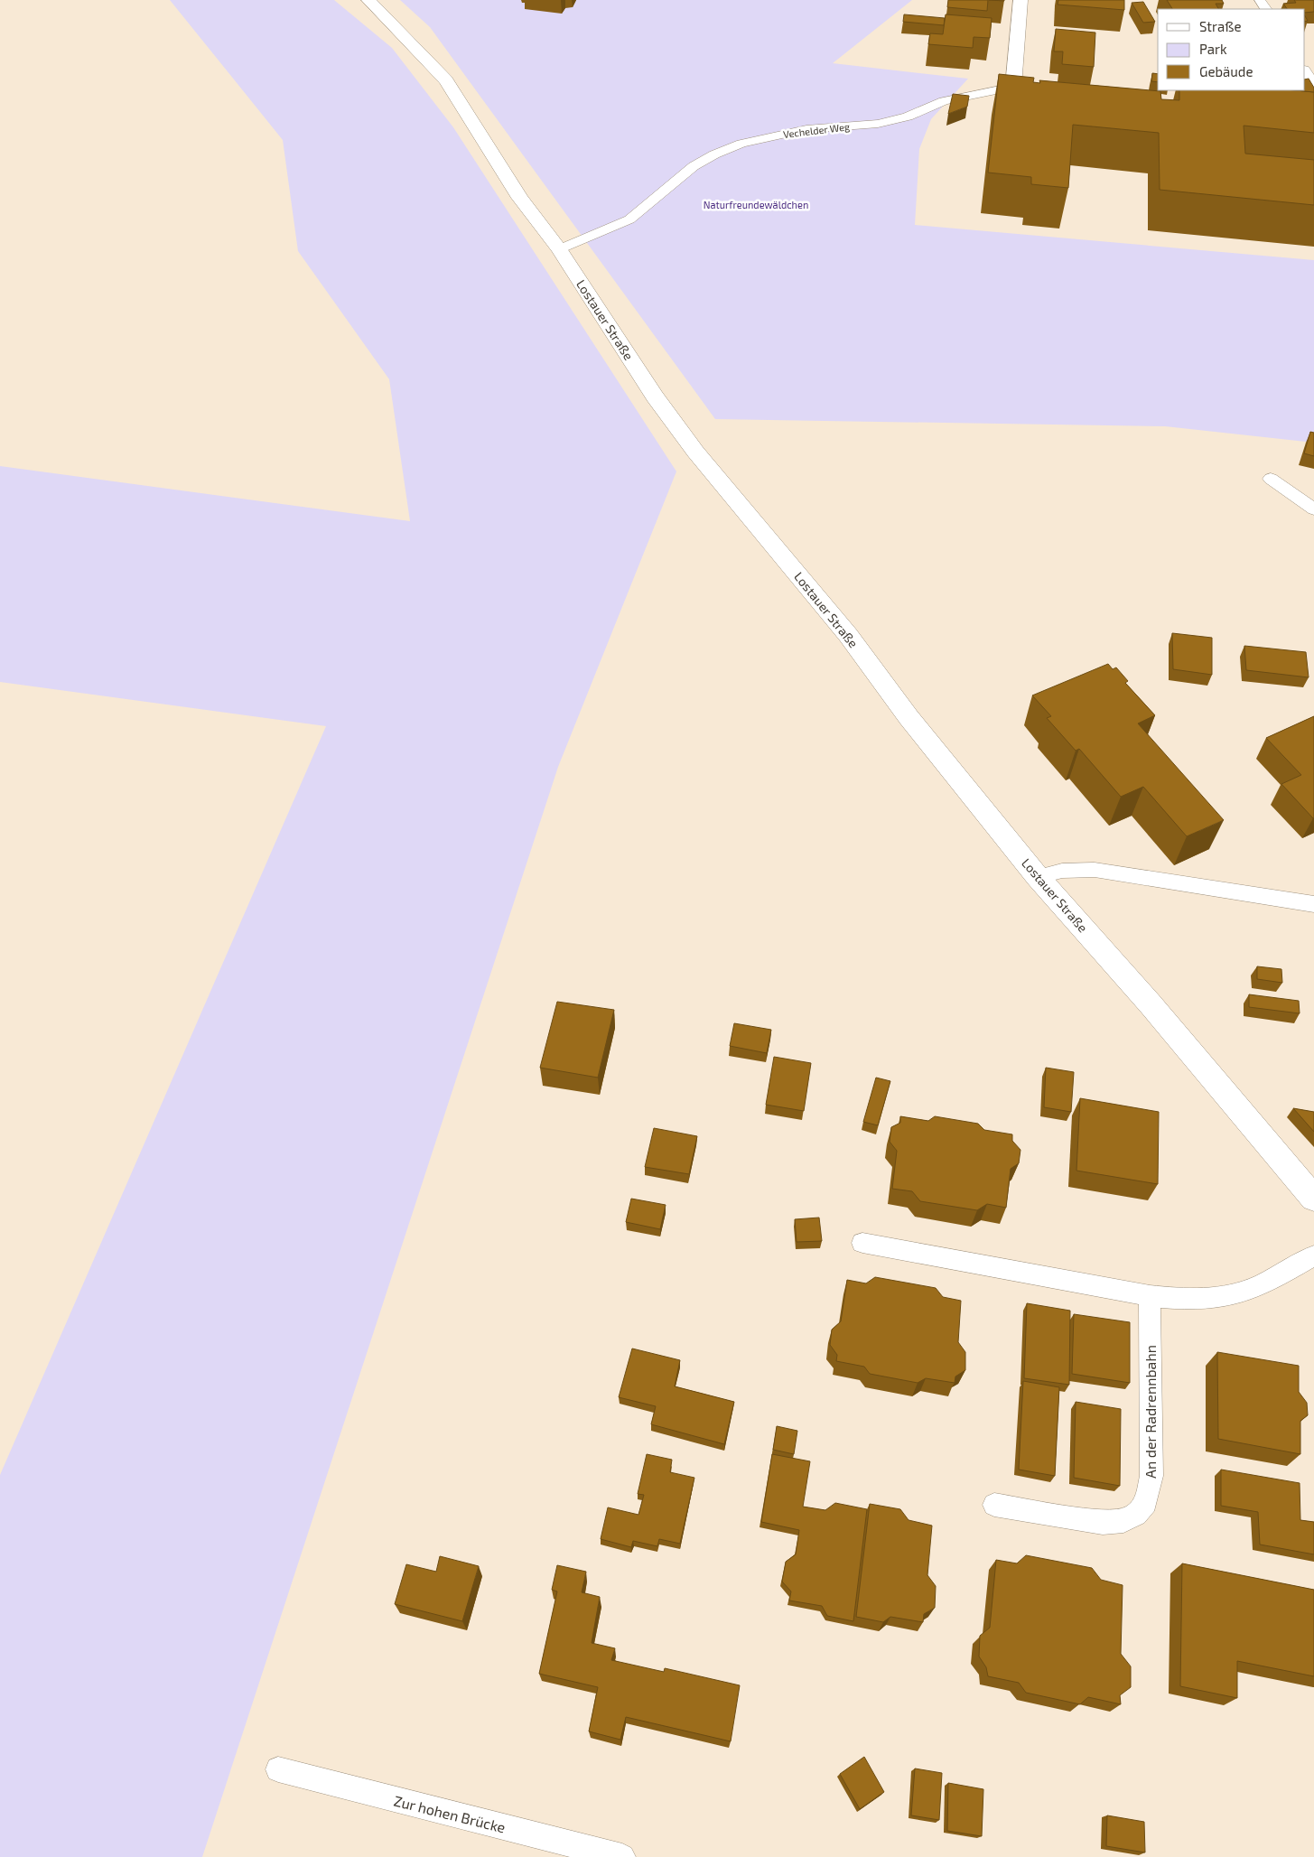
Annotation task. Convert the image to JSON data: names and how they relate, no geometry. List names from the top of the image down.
{
  "streets": {
    "street": ["Vechelder Weg", "Lostauer Straße"],
    "lane": ["An der Radrennbahn", "Zur hohen Brücke"]
  },
  "crossings": [
    ["Vechelder Weg", "Lostauer Straße"]
  ],
  "parks": ["Naturfreundewäldchen"],
  "legend": ["Straße", "Park", "Gebäude"]
}
